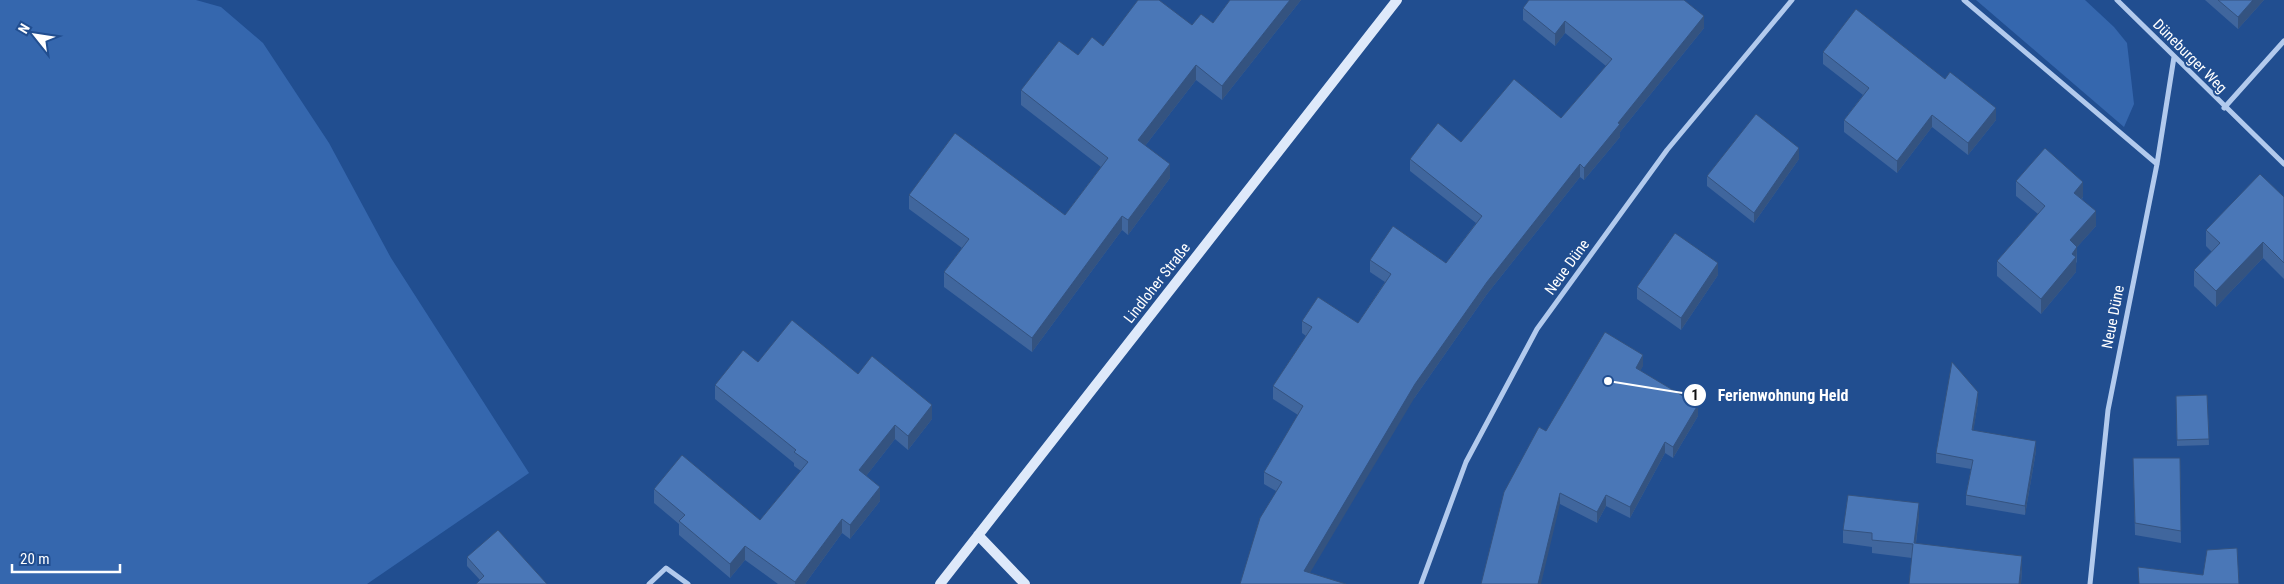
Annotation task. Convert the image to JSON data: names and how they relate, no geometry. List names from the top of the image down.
{
  "streets": {
    "street": ["Düneburger Weg", "Neue Düne", "Lindloher Straße"]
  },
  "crossings": [
    ["Düneburger Weg", "Neue Düne"]
  ],
  "places": ["Ferienwohnung Held"],
  "scale_bar": "20 m",
  "north": "top left"
}
